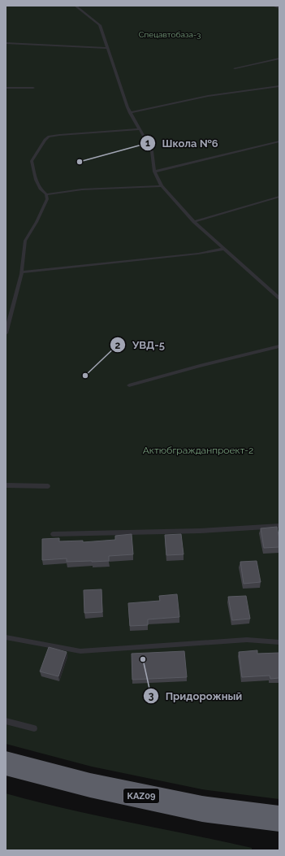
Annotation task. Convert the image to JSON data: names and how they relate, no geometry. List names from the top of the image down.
{
  "streets": {
    "highway": ["KAZ09"]
  },
  "parks": ["Спецавтобаза-3", "Актюбгражданпроект-2"],
  "places": ["Школа №6", "УВД-5", "Придорожный"]
}
